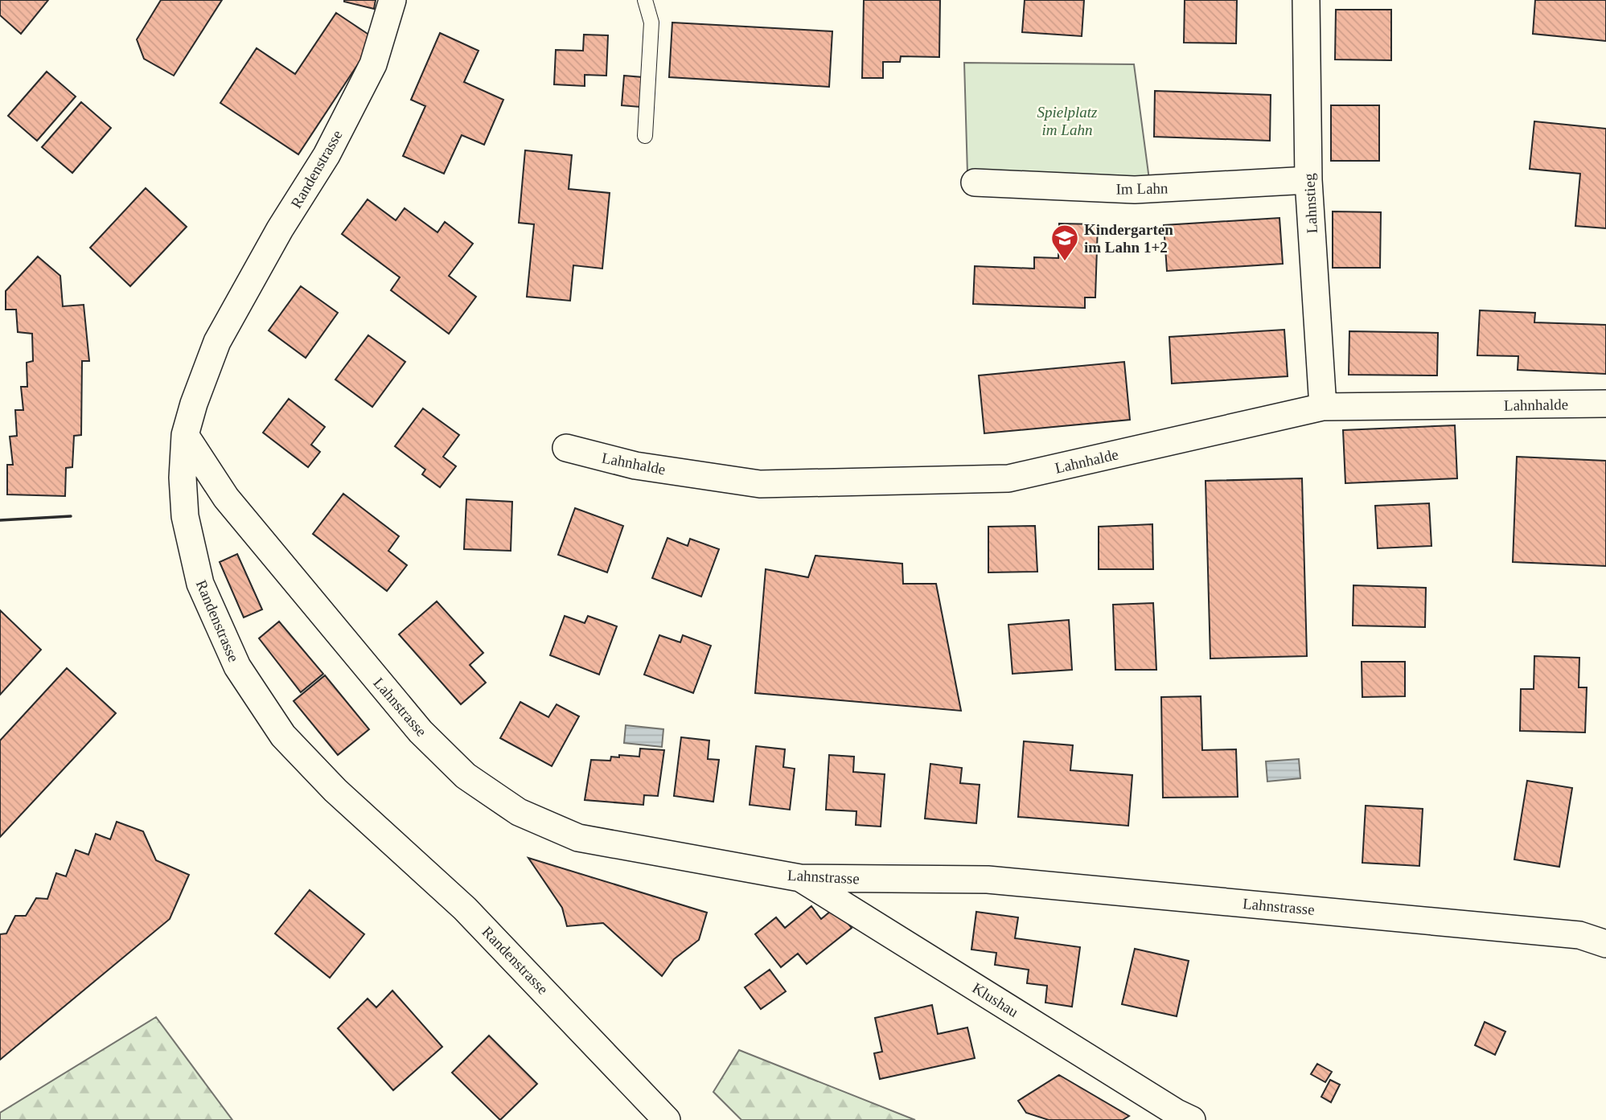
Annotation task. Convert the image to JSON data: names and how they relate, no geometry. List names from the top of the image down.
{
  "streets": {
    "street": [
      "Randenstrasse",
      "Im Lahn",
      "Lahnstieg",
      "Lahnhalde",
      "Lahnstrasse",
      "Klushau"
    ]
  },
  "crossings": [
    ["Randenstrasse", "Lahnstrasse"],
    ["Im Lahn", "Lahnstieg"],
    ["Lahnstieg", "Lahnhalde"],
    ["Lahnstrasse", "Klushau"]
  ],
  "parks": ["Spielplatz im Lahn"],
  "places": {
    "school or university": ["Kindergarten im Lahn 1+2"]
  }
}
